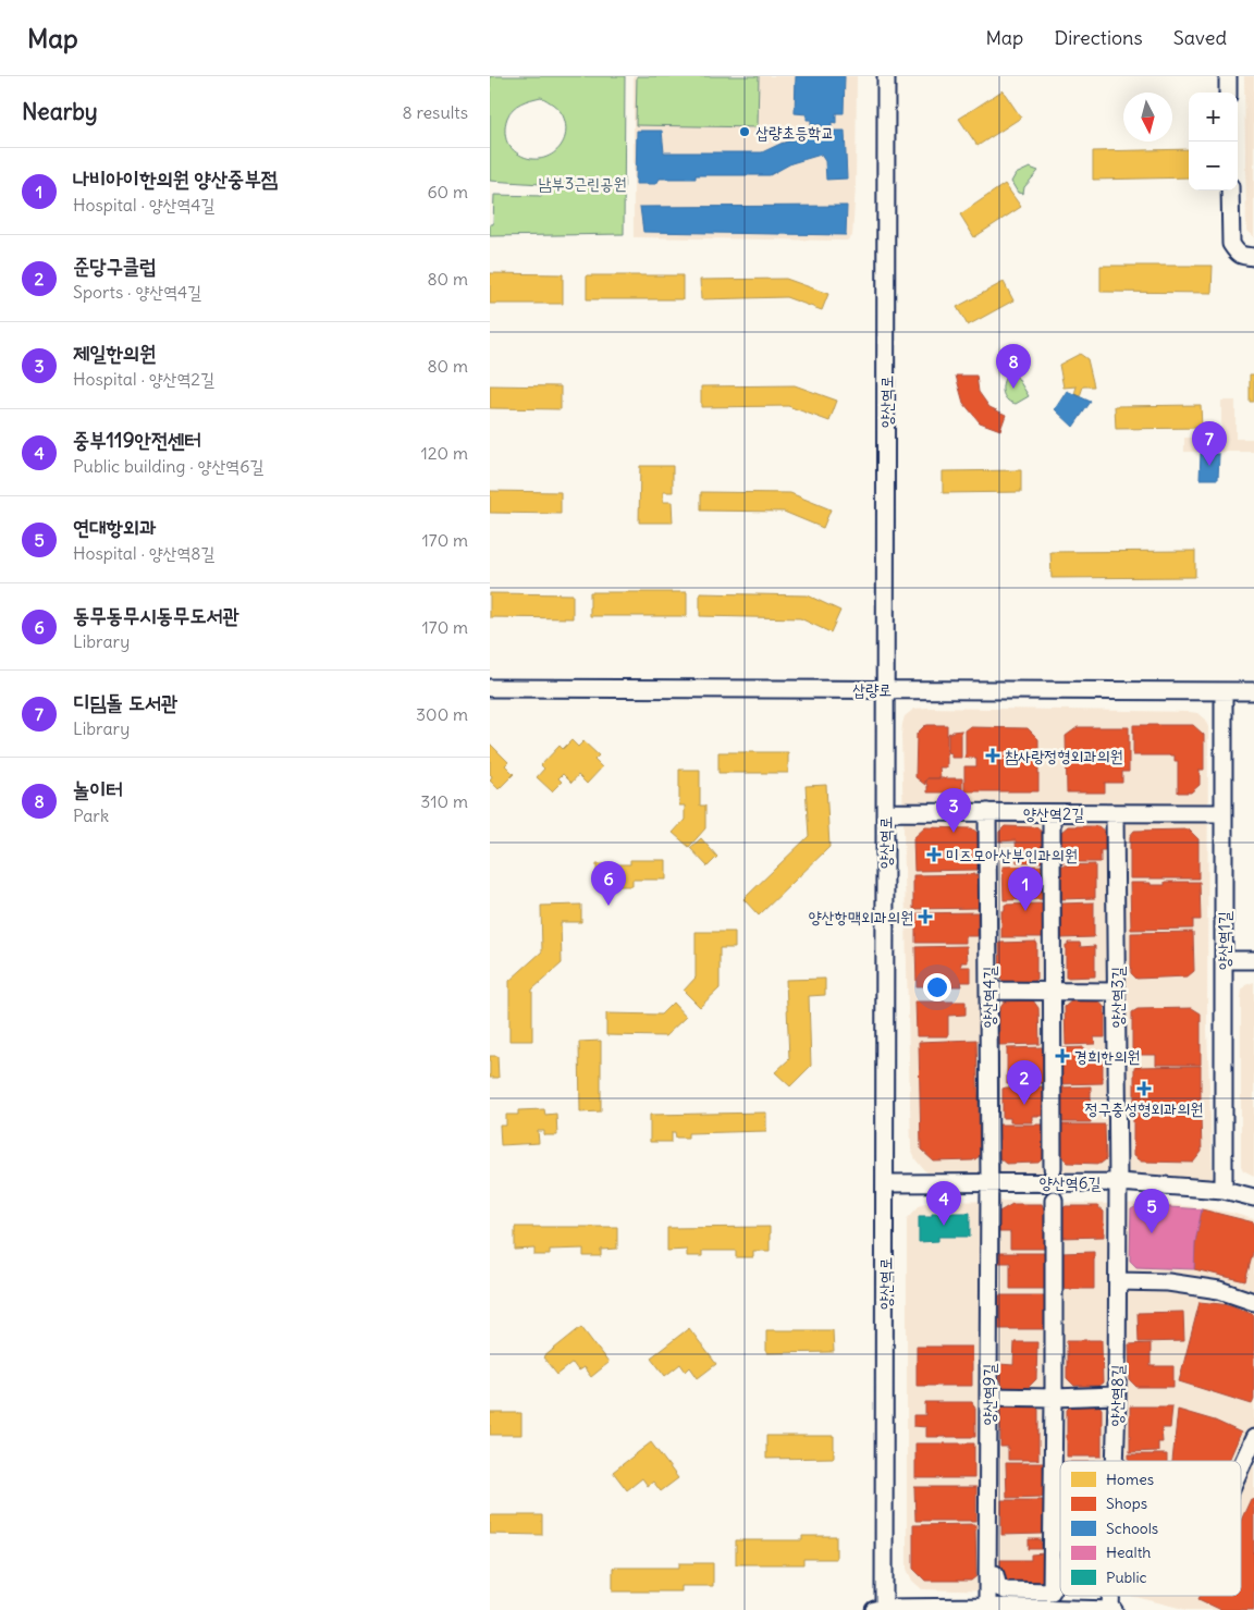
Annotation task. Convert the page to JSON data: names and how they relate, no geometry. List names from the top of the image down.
{
  "streets": {
    "street": [
      "양산역로",
      "삽량로",
      "양산역2길",
      "양산역1길",
      "양산역4길",
      "양산역3길",
      "양산역6길",
      "양산역9길",
      "양산역8길"
    ]
  },
  "crossings": [
    ["양산역로", "삽량로"],
    ["양산역로", "양산역2길"],
    ["양산역로", "양산역6길"],
    ["삽량로", "양산역1길"],
    ["양산역2길", "양산역1길"],
    ["양산역2길", "양산역4길"],
    ["양산역2길", "양산역3길"],
    ["양산역1길", "양산역6길"],
    ["양산역4길", "양산역6길"],
    ["양산역4길", "양산역9길"],
    ["양산역3길", "양산역6길"],
    ["양산역3길", "양산역8길"],
    ["양산역6길", "양산역9길"],
    ["양산역6길", "양산역8길"]
  ],
  "parks": ["남부3근린공원"],
  "places": {
    "other": ["삽량초등학교"],
    "health": [
      "참사랑정형외과의원",
      "미즈모아산부인과의원",
      "양산항맥외과의원",
      "경희한의원",
      "정구충성형외과의원"
    ]
  },
  "legend": [
    "Homes",
    "Shops",
    "Schools",
    "Health",
    "Public"
  ],
  "north": "bottom",
  "page": {
    "header": "Map",
    "nav": ["Map", "Directions", "Saved"],
    "heading": ["Nearby", "8 results"],
    "map_buttons": ["+", "−"],
    "list": [
      {
        "mark": "1",
        "name": "나비아이한의원 양산중부점",
        "note": "Hospital · 양산역4길",
        "value": "60 m"
      },
      {
        "mark": "2",
        "name": "준당구클럽",
        "note": "Sports · 양산역4길",
        "value": "80 m"
      },
      {
        "mark": "3",
        "name": "제일한의원",
        "note": "Hospital · 양산역2길",
        "value": "80 m"
      },
      {
        "mark": "4",
        "name": "중부119안전센터",
        "note": "Public building · 양산역6길",
        "value": "120 m"
      },
      {
        "mark": "5",
        "name": "연대항외과",
        "note": "Hospital · 양산역8길",
        "value": "170 m"
      },
      {
        "mark": "6",
        "name": "동무동무시동무도서관",
        "note": "Library",
        "value": "170 m"
      },
      {
        "mark": "7",
        "name": "디딤돌 도서관",
        "note": "Library",
        "value": "300 m"
      },
      {
        "mark": "8",
        "name": "놀이터",
        "note": "Park",
        "value": "310 m"
      }
    ],
    "pins": [
      "8",
      "7",
      "3",
      "6",
      "1",
      "2",
      "4",
      "5"
    ]
  }
}
